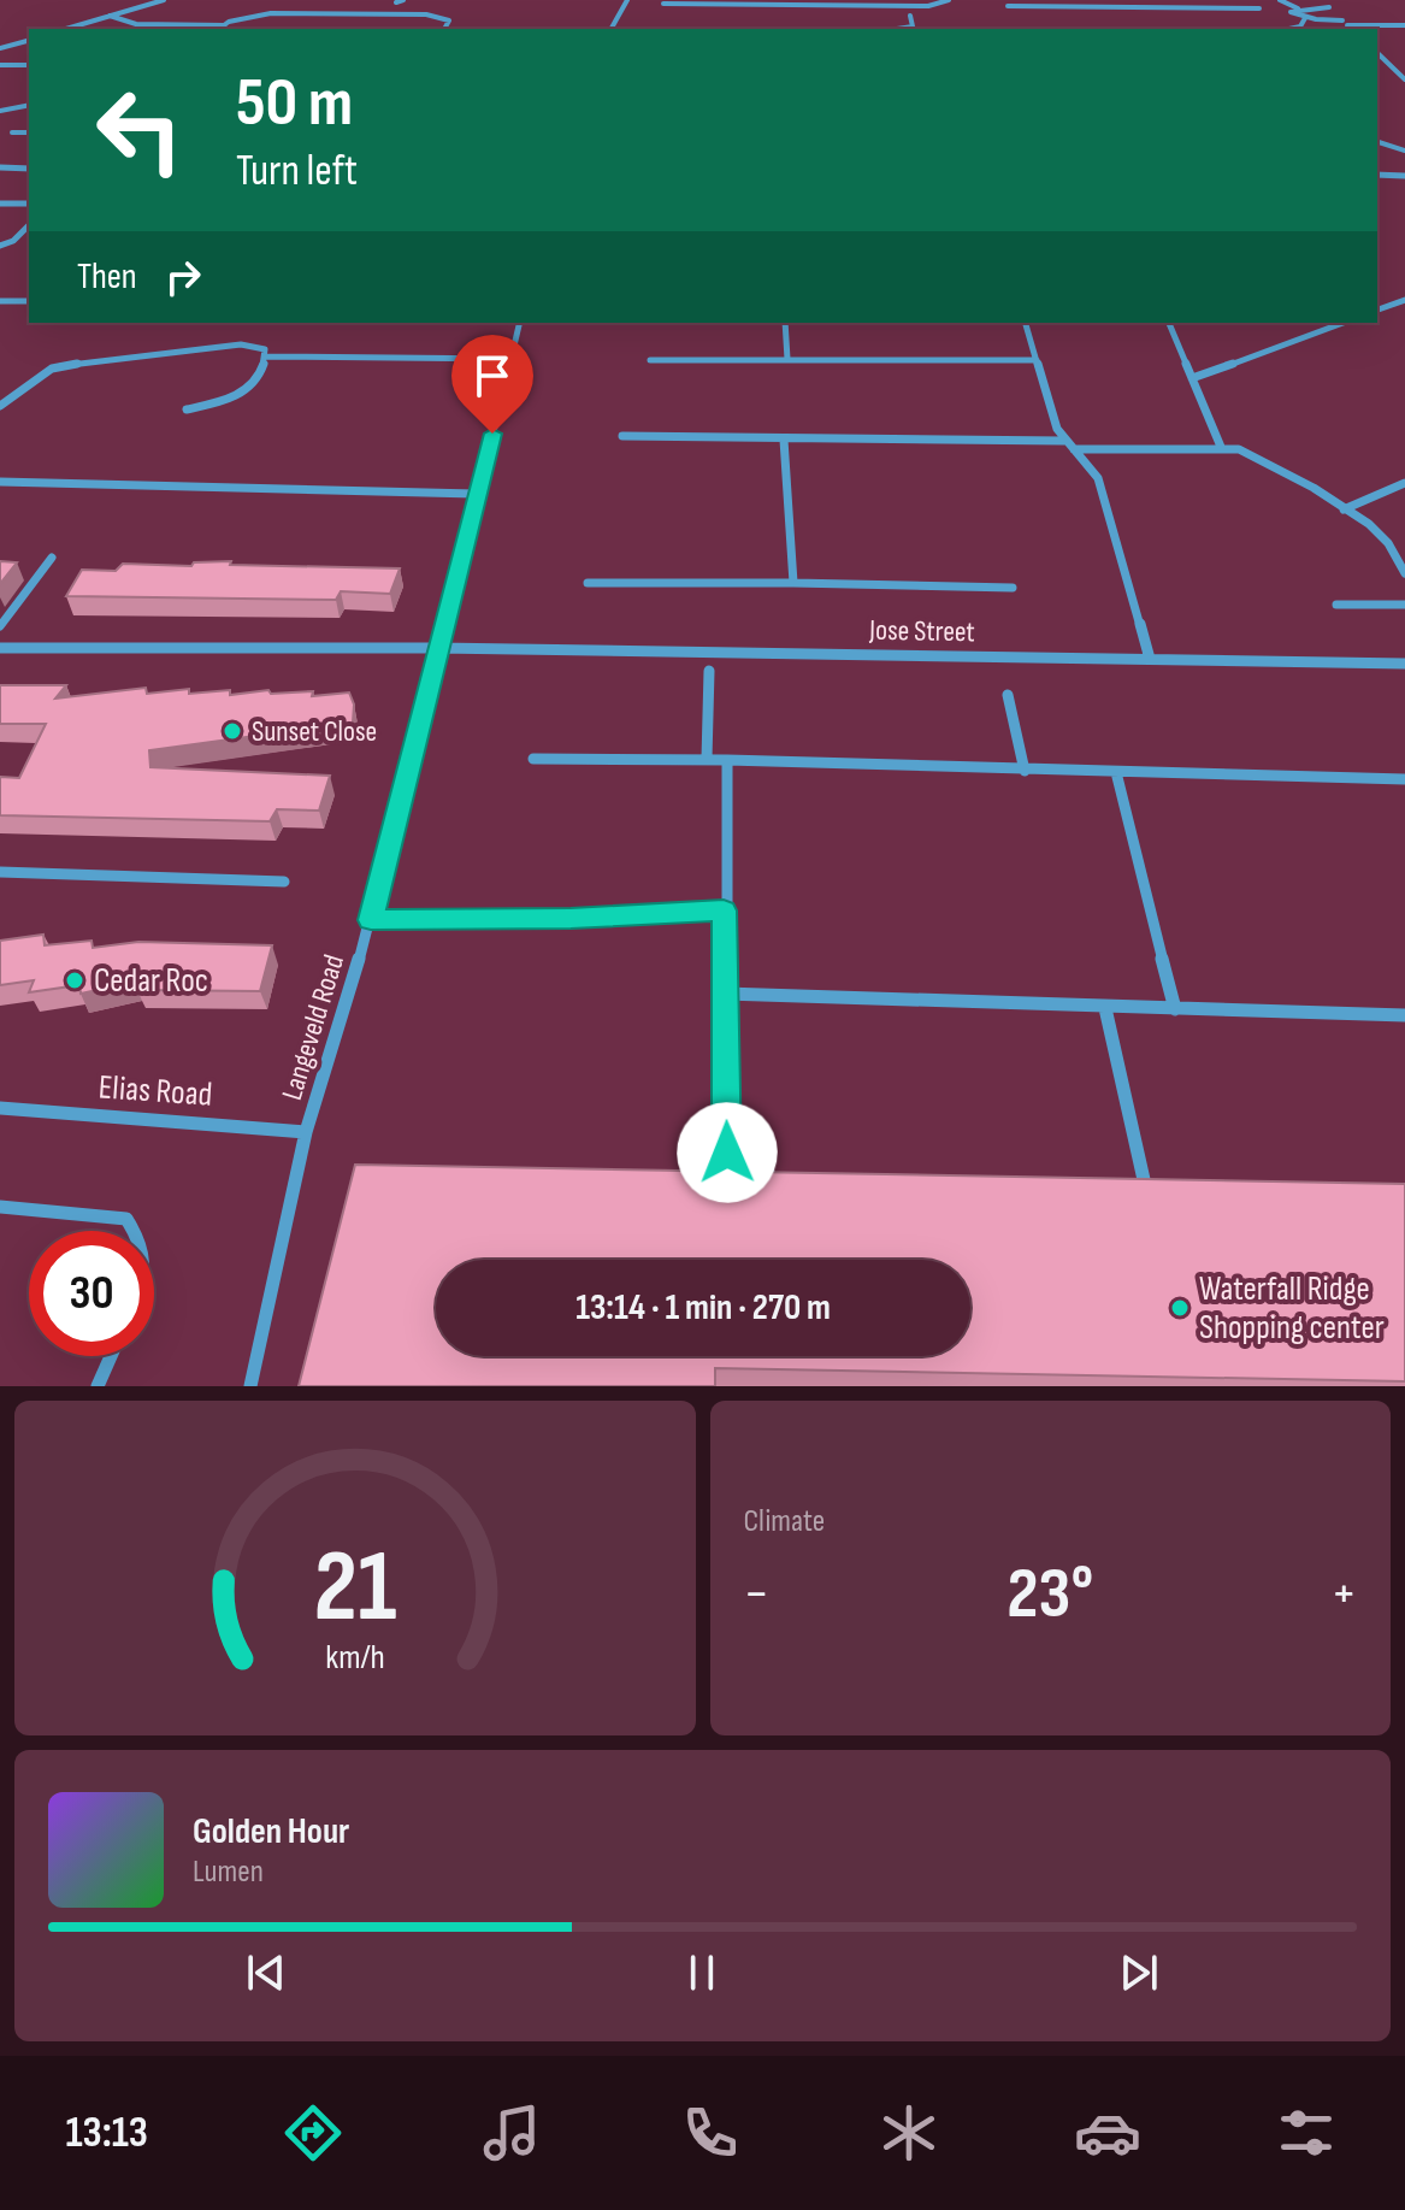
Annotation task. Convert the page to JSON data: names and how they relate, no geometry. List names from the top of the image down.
{
  "streets": {
    "street": ["Jose Street", "Langeveld Road", "Elias Road"]
  },
  "crossings": [
    ["Jose Street", "Langeveld Road"],
    ["Langeveld Road", "Elias Road"]
  ],
  "places": ["Sunset Close", "Cedar Roc", "Waterfall Ridge Shopping center"],
  "page": {
    "turn": ["50 m", "Turn left"],
    "then": "Then",
    "limit": "30",
    "trip": "13:14 · 1 min · 270 m",
    "tile": "Climate",
    "heat": ["−", "23°", "+"],
    "song": ["Golden Hour", "Lumen"],
    "tabs": "13:13",
    "gauge": ["21", "km/h"]
  }
}
